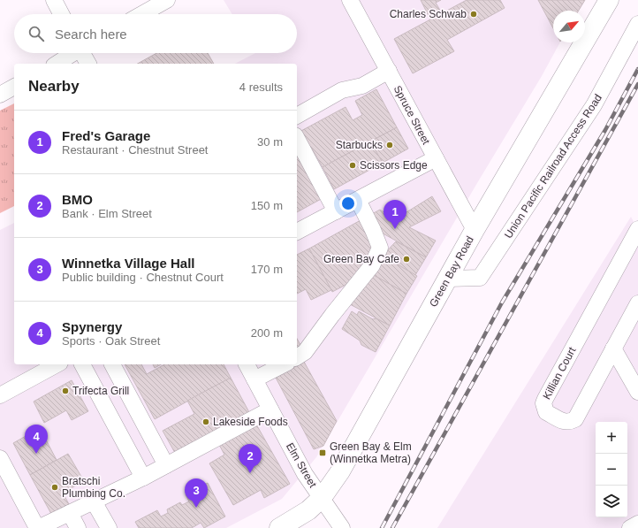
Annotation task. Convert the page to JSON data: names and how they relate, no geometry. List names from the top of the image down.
{
  "streets": {
    "main road": ["Green Bay Road"],
    "street": [
      "Spruce Street",
      "Union Pacific Railroad Access Road",
      "Killian Court",
      "Elm Street"
    ]
  },
  "crossings": [
    ["Spruce Street", "Green Bay Road"],
    ["Union Pacific Railroad Access Road", "Green Bay Road"],
    ["Green Bay Road", "Elm Street"]
  ],
  "places": {
    "other": [
      "Charles Schwab",
      "Starbucks",
      "Scissors Edge",
      "Green Bay Cafe",
      "Trifecta Grill",
      "Lakeside Foods",
      "Bratschi Plumbing Co."
    ],
    "transit": ["Green Bay & Elm (Winnetka Metra)"]
  },
  "north": "top right",
  "page": {
    "search": "Search here",
    "heading": ["Nearby", "4 results"],
    "list": [
      {
        "mark": "1",
        "name": "Fred's Garage",
        "note": "Restaurant · Chestnut Street",
        "value": "30 m"
      },
      {
        "mark": "2",
        "name": "BMO",
        "note": "Bank · Elm Street",
        "value": "150 m"
      },
      {
        "mark": "3",
        "name": "Winnetka Village Hall",
        "note": "Public building · Chestnut Court",
        "value": "170 m"
      },
      {
        "mark": "4",
        "name": "Spynergy",
        "note": "Sports · Oak Street",
        "value": "200 m"
      }
    ],
    "pins": [
      "1",
      "4",
      "2",
      "3"
    ],
    "map_buttons": ["+", "−"]
  }
}
